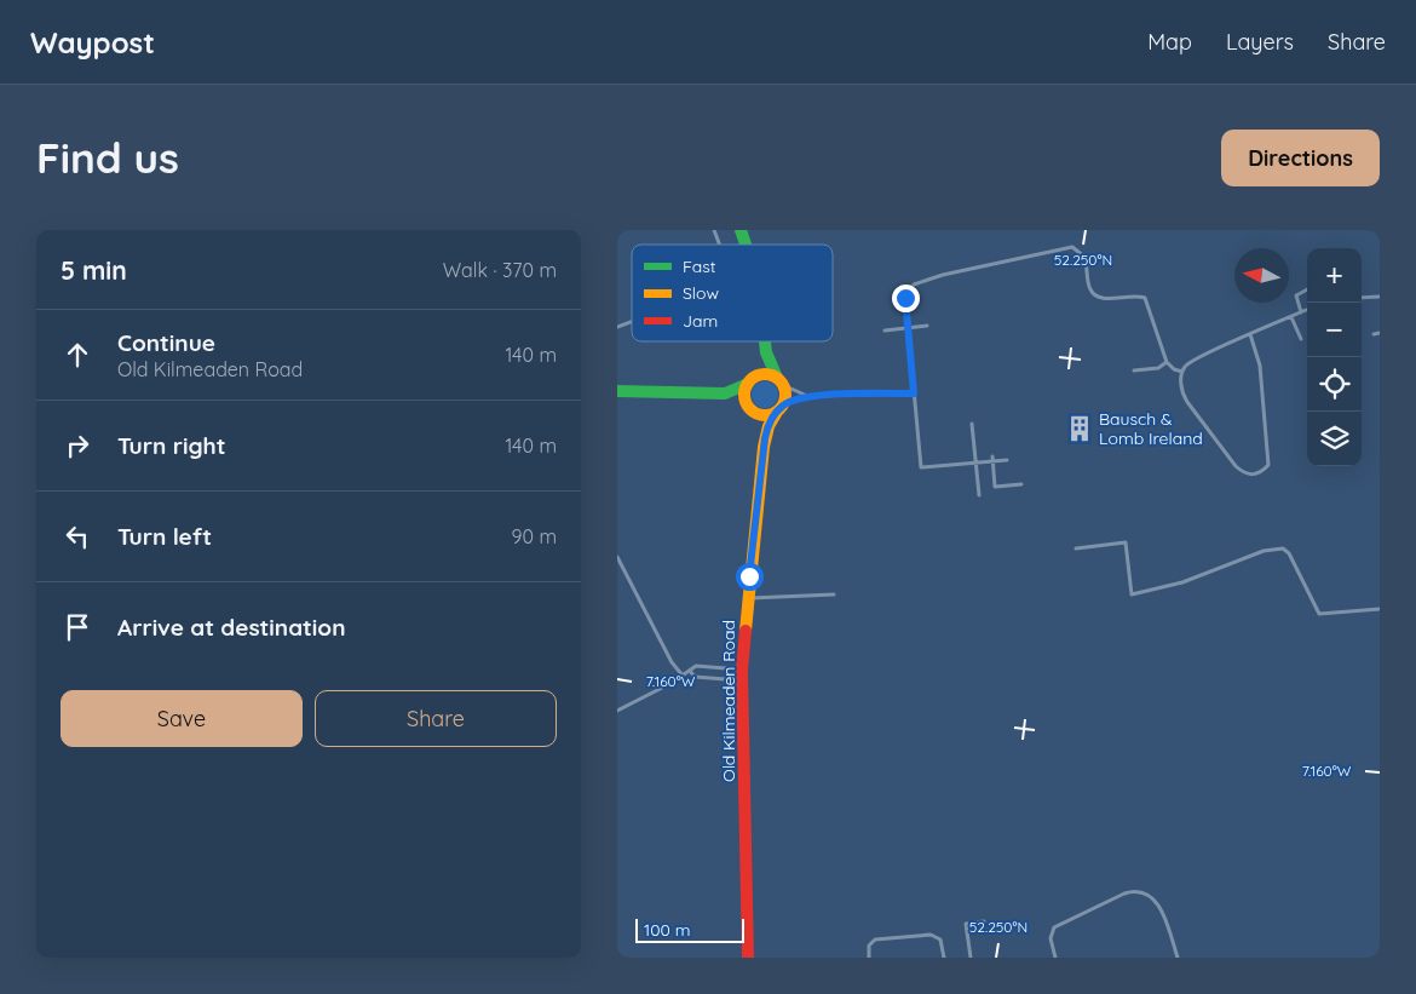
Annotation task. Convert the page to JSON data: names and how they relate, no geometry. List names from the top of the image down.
{
  "streets": {
    "street": ["Old Kilmeaden Road"]
  },
  "places": {
    "building": ["Bausch & Lomb Ireland"]
  },
  "legend": ["Fast", "Slow", "Jam"],
  "scale_bar": "100 m",
  "north": "left",
  "page": {
    "header": "Waypost",
    "nav": ["Map", "Layers", "Share"],
    "buttons": [
      "Directions",
      ["Save", "Share"]
    ],
    "title": "Find us",
    "heading": ["5 min", "Walk · 370 m"],
    "map_buttons": ["+", "−"],
    "list": [
      ["Continue", "Old Kilmeaden Road", "140 m"],
      ["Turn right", "140 m"],
      ["Turn left", "90 m"],
      "Arrive at destination"
    ],
    "scale": "100 m"
  },
  "coordinates": ["52.250°N", "7.160°W"]
}
